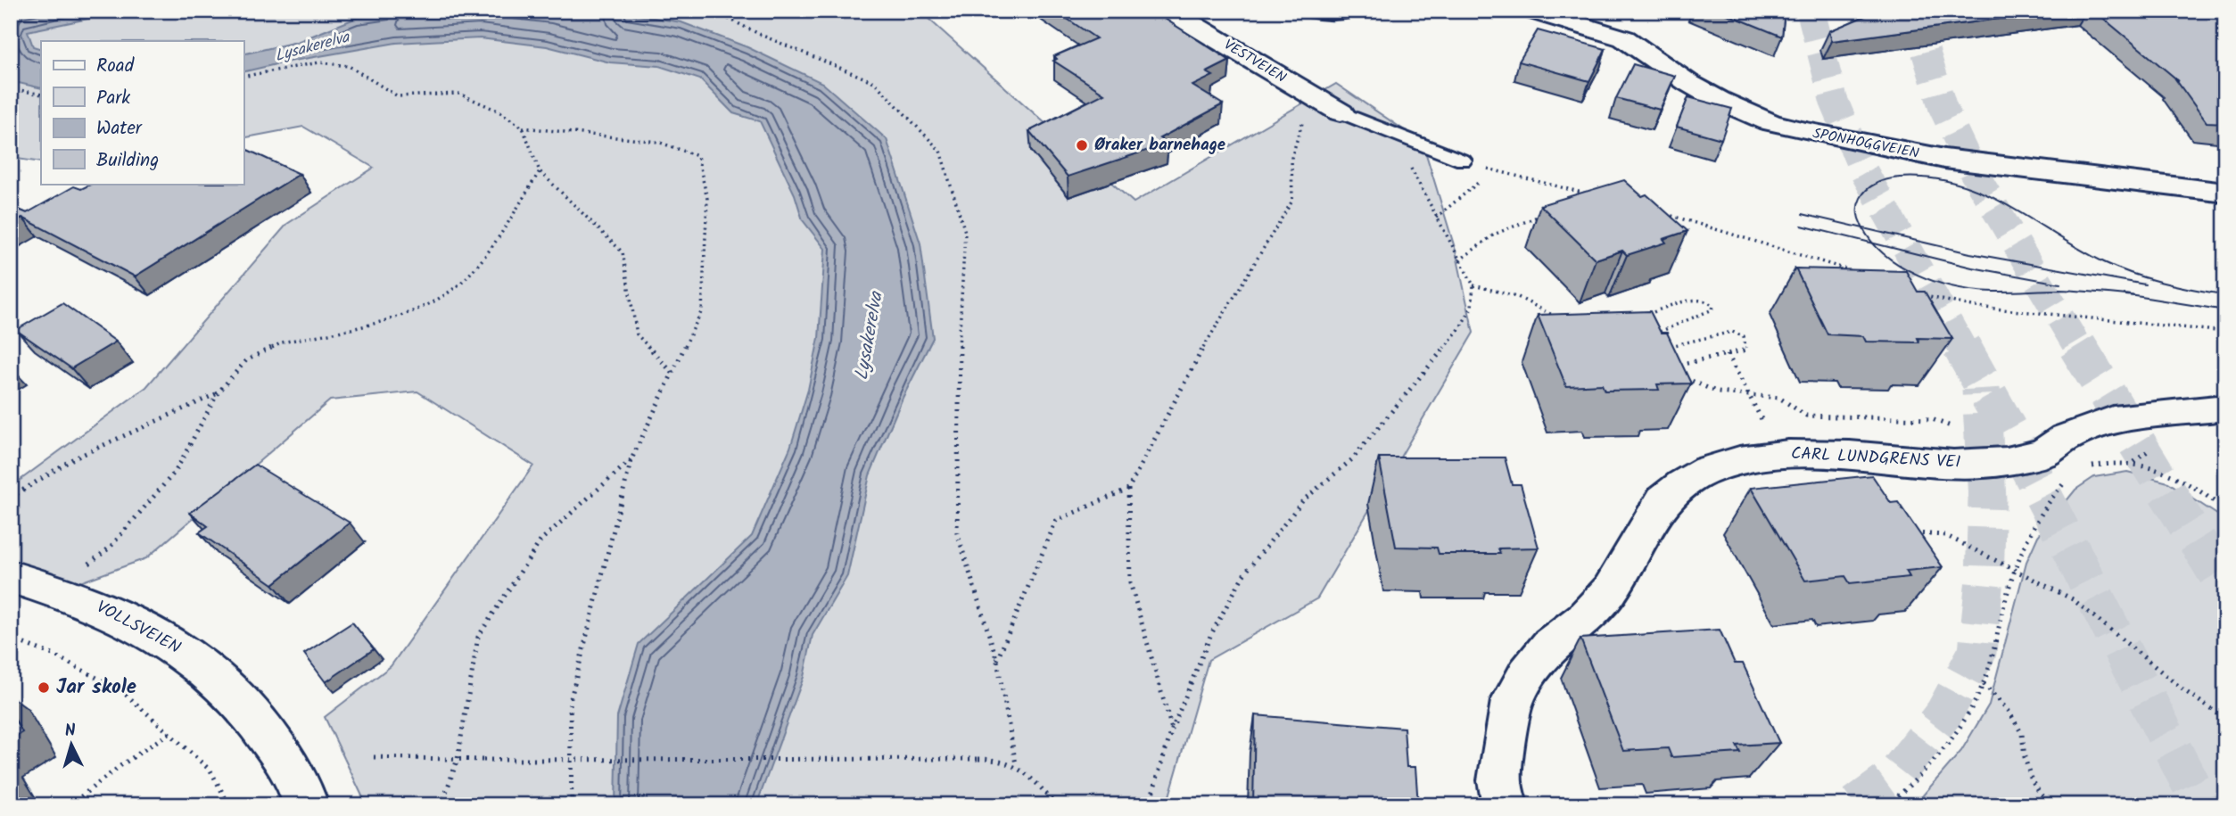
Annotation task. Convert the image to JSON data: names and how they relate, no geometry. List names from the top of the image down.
{
  "streets": {
    "street": [
      "VESTVEIEN",
      "SPONHOGGVEIEN",
      "CARL LUNDGRENS VEI",
      "VOLLSVEIEN"
    ]
  },
  "water": ["Lysakerelva"],
  "places": ["Øraker barnehage", "Jar skole"],
  "legend": [
    "Road",
    "Park",
    "Water",
    "Building"
  ],
  "north": "top"
}
